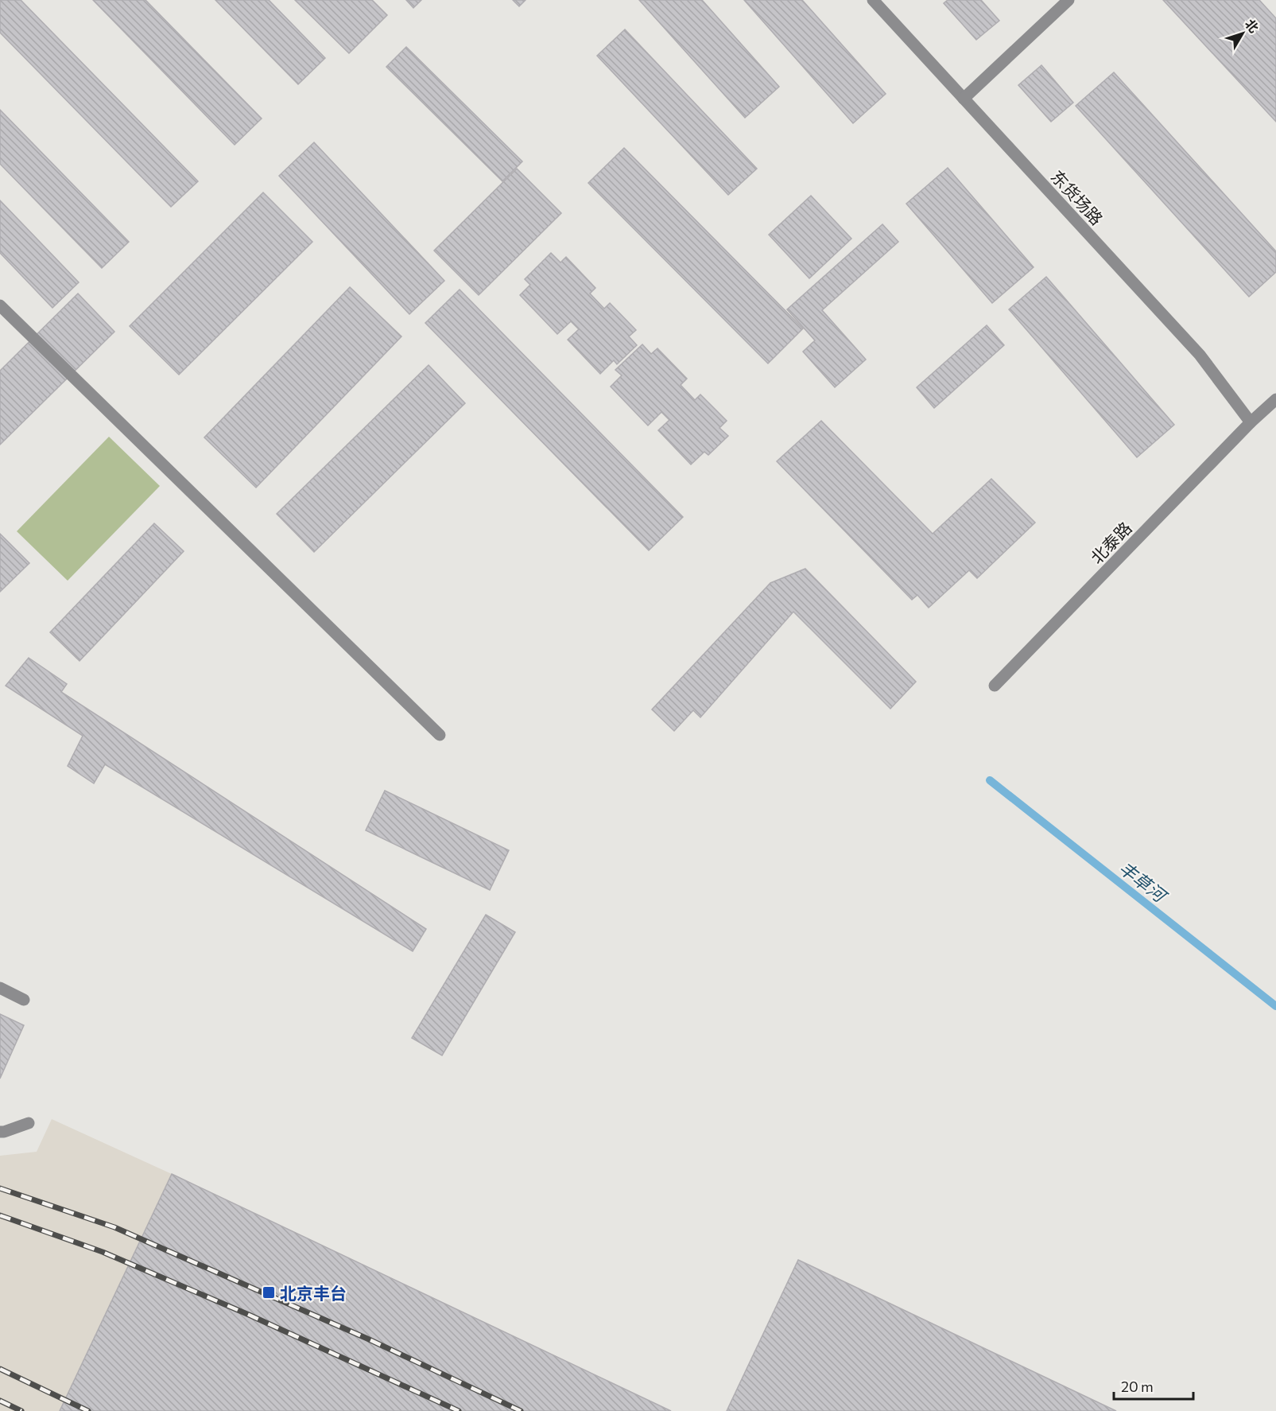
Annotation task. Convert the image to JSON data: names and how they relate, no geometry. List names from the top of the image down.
{
  "streets": {
    "street": ["东货场路", "北泰路"]
  },
  "crossings": [
    ["东货场路", "北泰路"]
  ],
  "water": ["丰草河"],
  "places": {
    "transit": ["北京丰台"]
  },
  "scale_bar": "20 m",
  "north": "top right"
}
